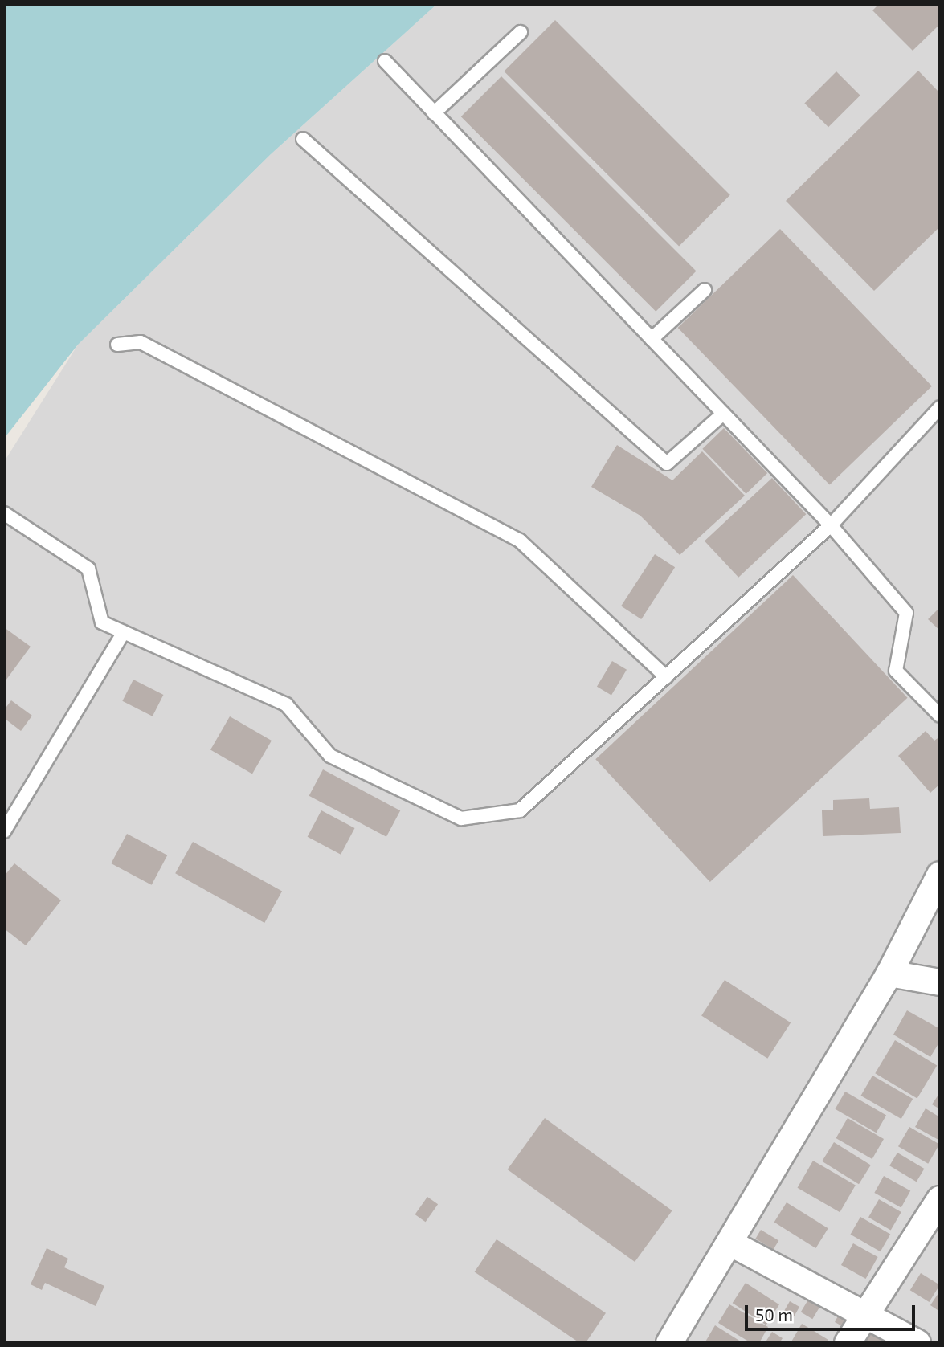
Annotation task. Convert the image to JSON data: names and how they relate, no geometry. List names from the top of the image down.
{
  "scale_bar": "50 m"
}
